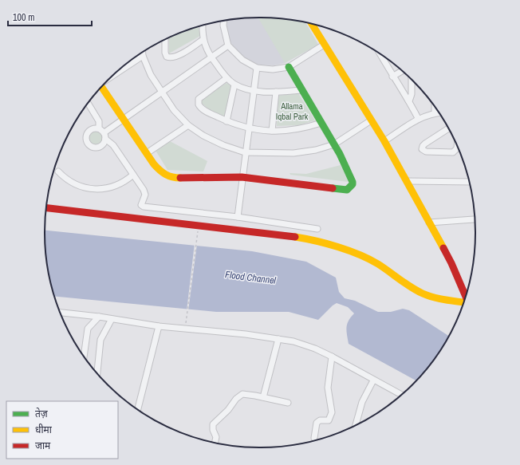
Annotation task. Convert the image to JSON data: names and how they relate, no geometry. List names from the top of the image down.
{
  "water": ["Flood Channel"],
  "parks": ["Allama Iqbal Park"],
  "legend": ["तेज़", "धीमा", "जाम"],
  "scale_bar": "100 m"
}
